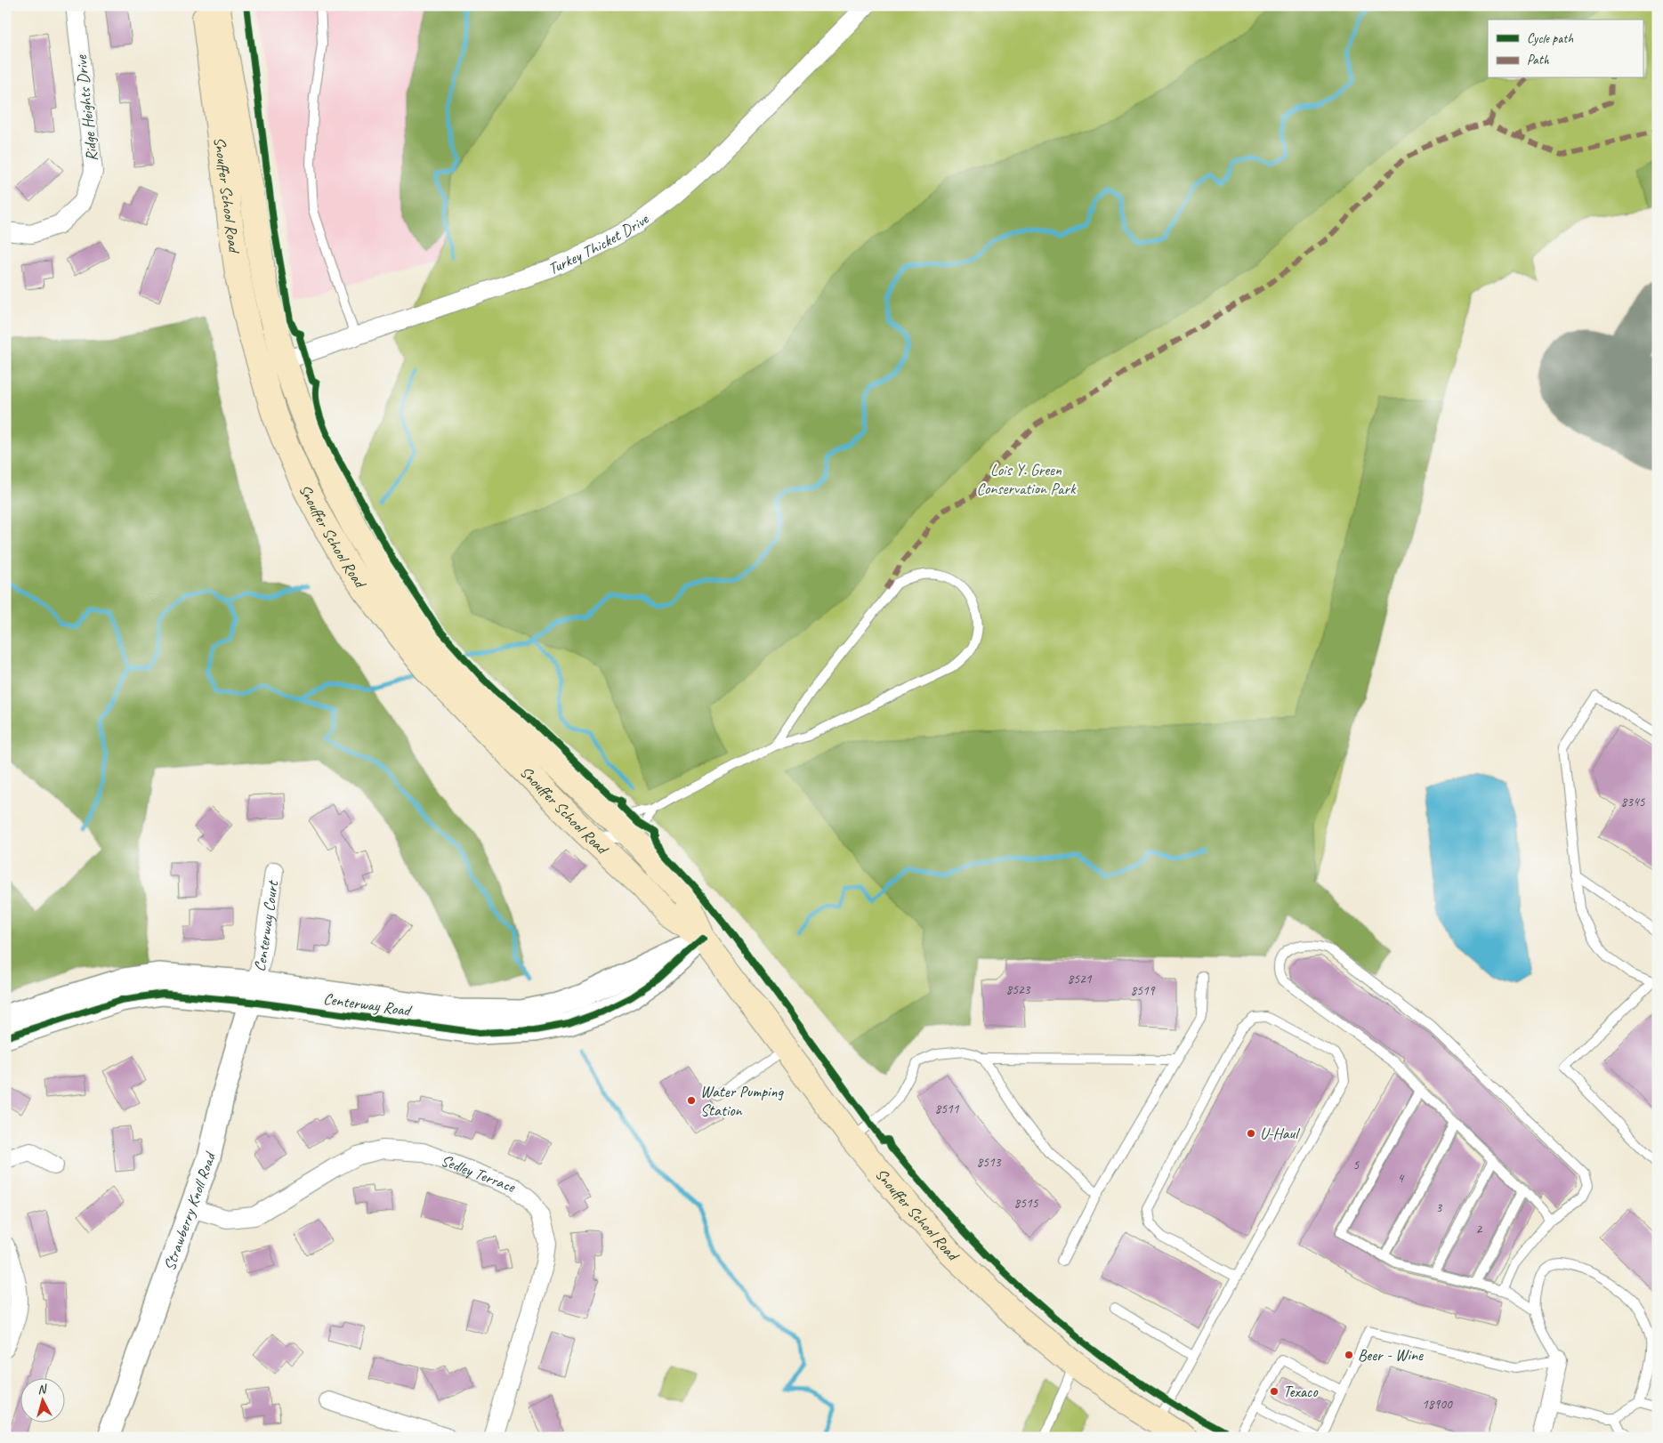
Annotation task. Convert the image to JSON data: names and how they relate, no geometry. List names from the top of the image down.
{
  "streets": {
    "main road": ["Snouffer School Road"],
    "street": [
      "Ridge Heights Drive",
      "Turkey Thicket Drive",
      "Centerway Court",
      "Centerway Road",
      "Sedley Terrace",
      "Strawberry Knoll Road"
    ]
  },
  "crossings": [
    ["Snouffer School Road", "Turkey Thicket Drive"],
    ["Snouffer School Road", "Centerway Road"],
    ["Centerway Court", "Centerway Road"],
    ["Centerway Court", "Strawberry Knoll Road"],
    ["Centerway Road", "Strawberry Knoll Road"],
    ["Sedley Terrace", "Strawberry Knoll Road"]
  ],
  "parks": ["Lois Y. Green Conservation Park"],
  "places": [
    "Water Pumping Station",
    "U-Haul",
    "Beer - Wine",
    "Texaco"
  ],
  "house_numbers": [
    "8345",
    "8521",
    "8523",
    "8519",
    "8511",
    "8513",
    "5",
    "4",
    "8515",
    "3",
    "2",
    "18900"
  ],
  "legend": ["Cycle path", "Path"],
  "north": "top"
}
